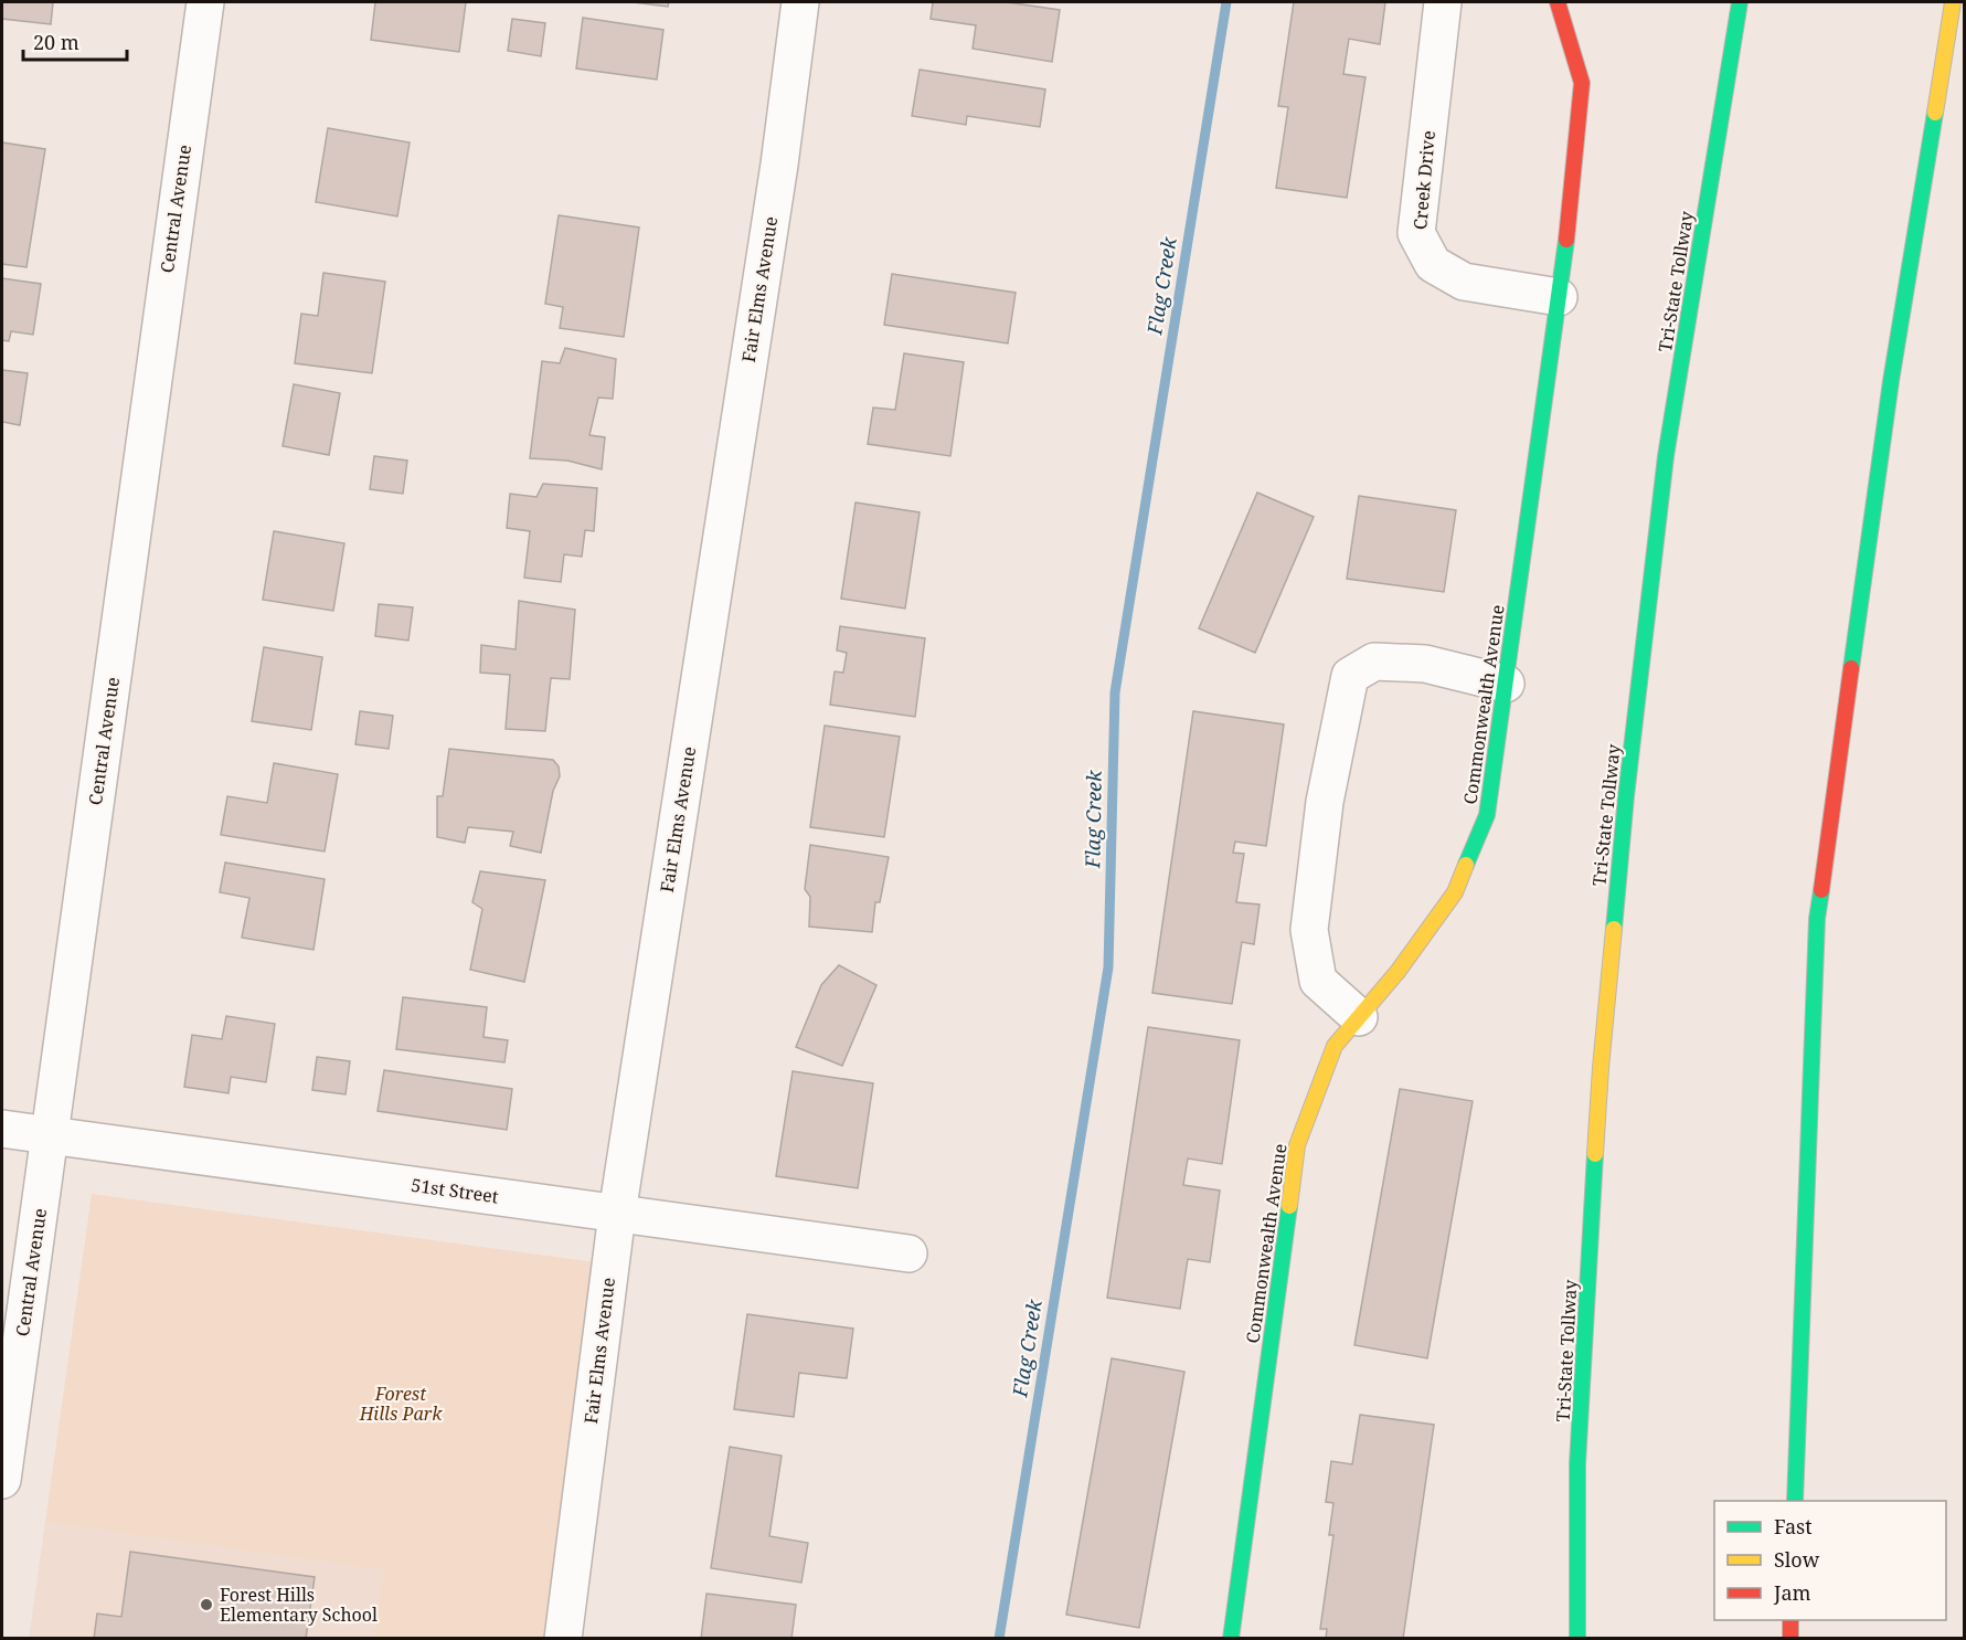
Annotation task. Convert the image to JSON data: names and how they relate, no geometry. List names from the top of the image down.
{
  "streets": {
    "main road": ["Tri-State Tollway", "Commonwealth Avenue"],
    "street": [
      "Creek Drive",
      "Central Avenue",
      "Fair Elms Avenue",
      "51st Street"
    ]
  },
  "crossings": [
    ["Creek Drive", "Commonwealth Avenue"],
    ["Central Avenue", "51st Street"],
    ["Fair Elms Avenue", "51st Street"]
  ],
  "water": ["Flag Creek"],
  "parks": ["Forest Hills Park"],
  "places": ["Forest Hills Elementary School"],
  "legend": ["Fast", "Slow", "Jam"],
  "scale_bar": "20 m"
}
